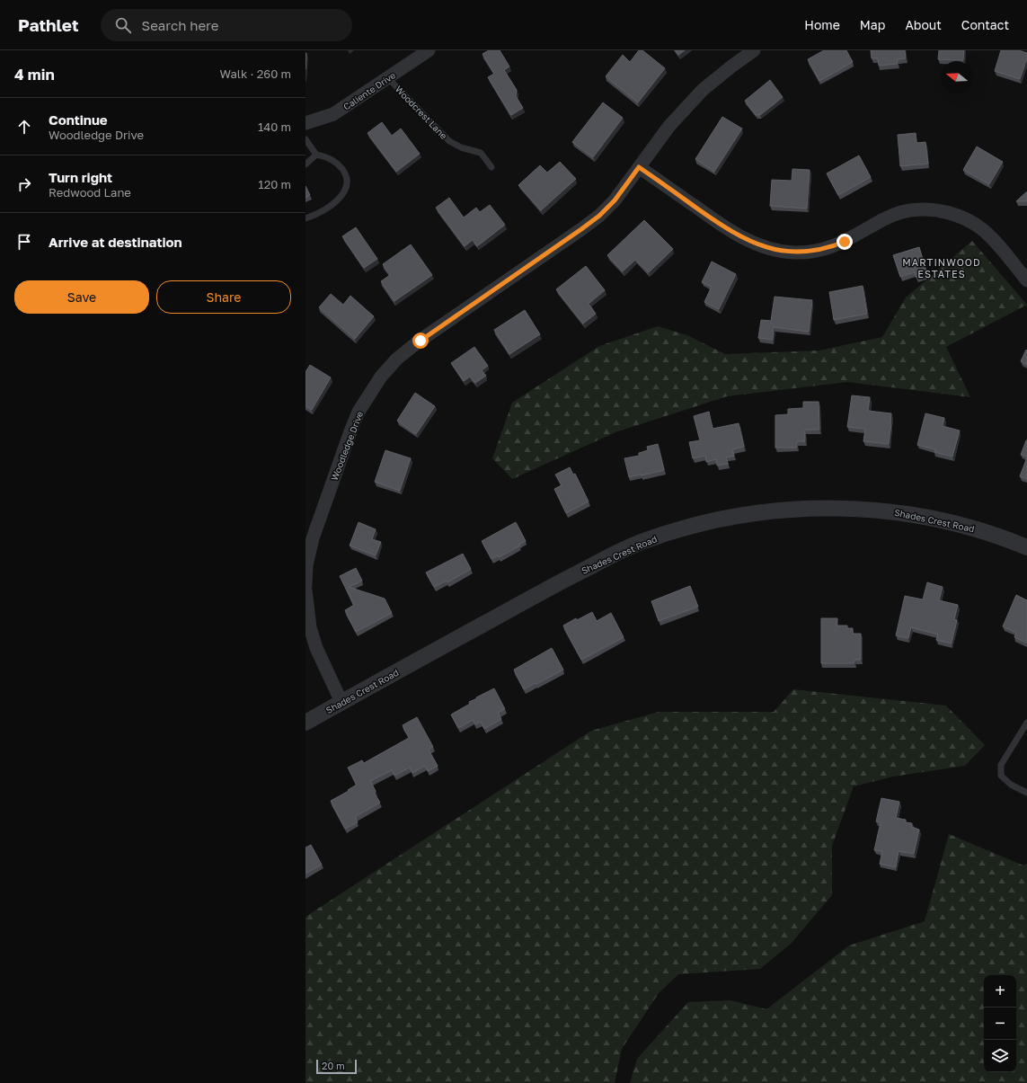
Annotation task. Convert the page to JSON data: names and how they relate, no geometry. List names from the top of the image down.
{
  "streets": {
    "street": ["Caliente Drive", "Woodledge Drive", "Shades Crest Road"],
    "lane": ["Woodcrest Lane"]
  },
  "crossings": [
    ["Caliente Drive", "Woodcrest Lane"]
  ],
  "districts": ["MARTINWOOD ESTATES"],
  "scale_bar": "20 m",
  "north": "left",
  "page": {
    "header": "Pathlet",
    "search": "Search here",
    "nav": [
      "Home",
      "Map",
      "About",
      "Contact"
    ],
    "heading": ["4 min", "Walk · 260 m"],
    "list": [
      ["Continue", "Woodledge Drive", "140 m"],
      ["Turn right", "Redwood Lane", "120 m"],
      "Arrive at destination"
    ],
    "buttons": ["Save", "Share"],
    "map_buttons": ["+", "−"],
    "scale": "20 m"
  }
}
